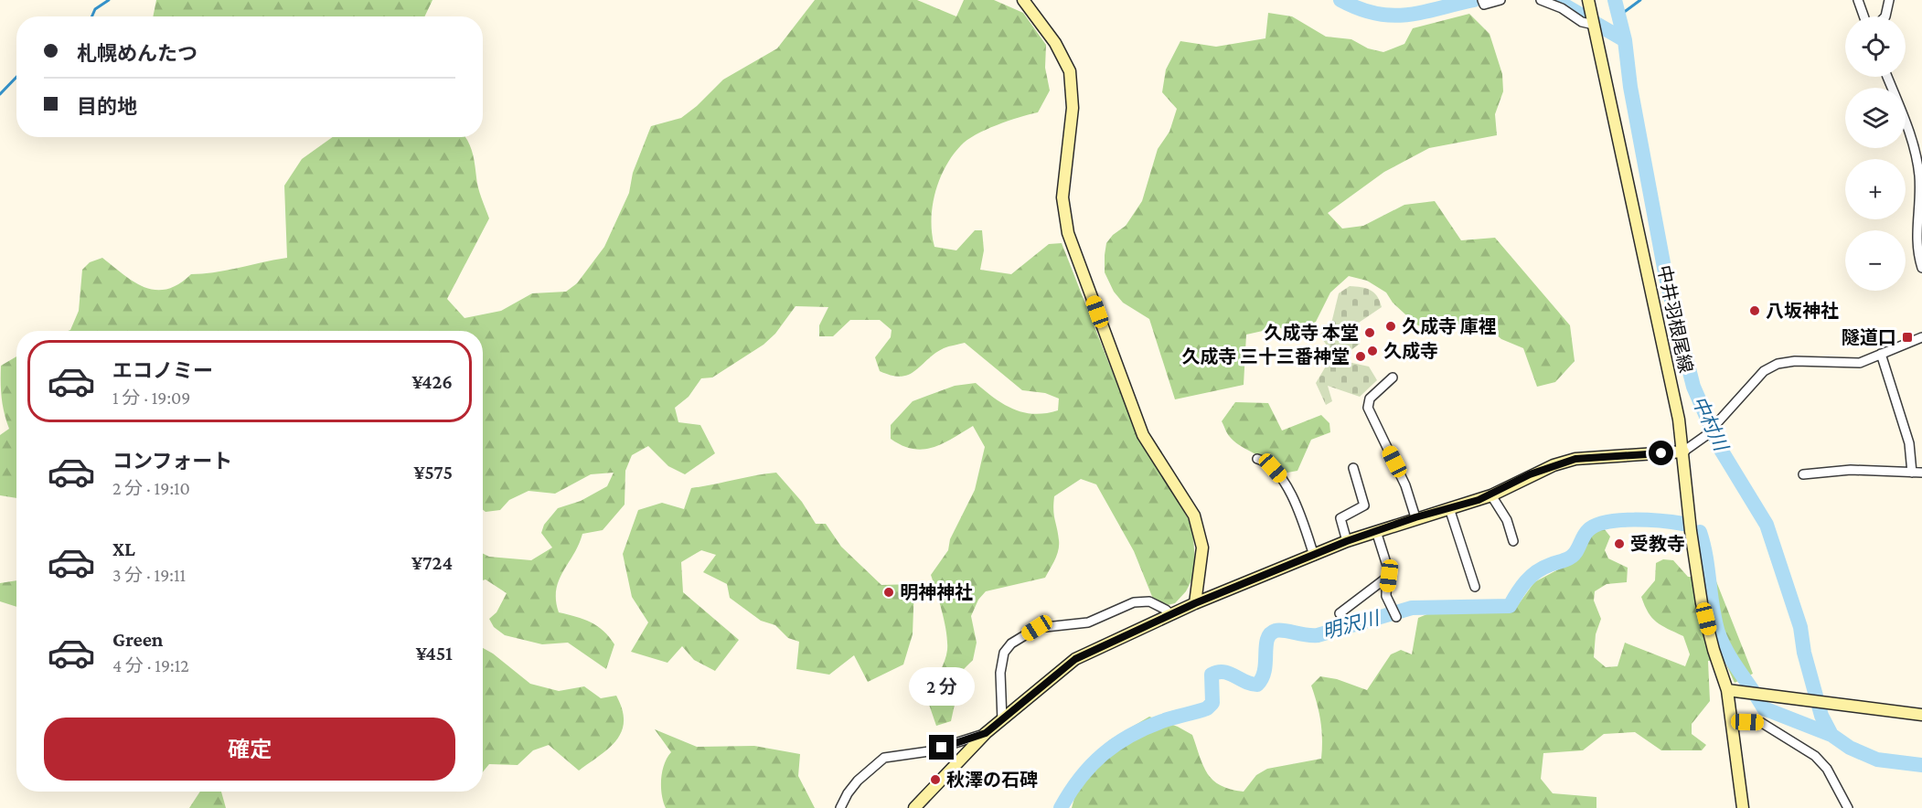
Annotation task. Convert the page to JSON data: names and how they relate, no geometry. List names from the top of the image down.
{
  "streets": {
    "street": ["中井羽根尾線"]
  },
  "water": ["中村川", "明沢川"],
  "places": {
    "other": [
      "八坂神社",
      "久成寺 庫裡",
      "久成寺 本堂",
      "久成寺",
      "久成寺 三十三番神堂",
      "受教寺",
      "明神神社",
      "秋澤の石碑"
    ],
    "transit": ["隧道口"]
  },
  "page": {
    "map_buttons": ["+", "−"],
    "banner": ["札幌めんたつ", "目的地"],
    "list": [
      {
        "name": "エコノミー",
        "note": "1 分 · 19:09",
        "value": "¥426"
      },
      {
        "name": "コンフォート",
        "note": "2 分 · 19:10",
        "value": "¥575"
      },
      {
        "name": "XL",
        "note": "3 分 · 19:11",
        "value": "¥724"
      },
      {
        "name": "Green",
        "note": "4 分 · 19:12",
        "value": "¥451"
      }
    ],
    "bubble": "2 分",
    "buttons": "確定"
  }
}
